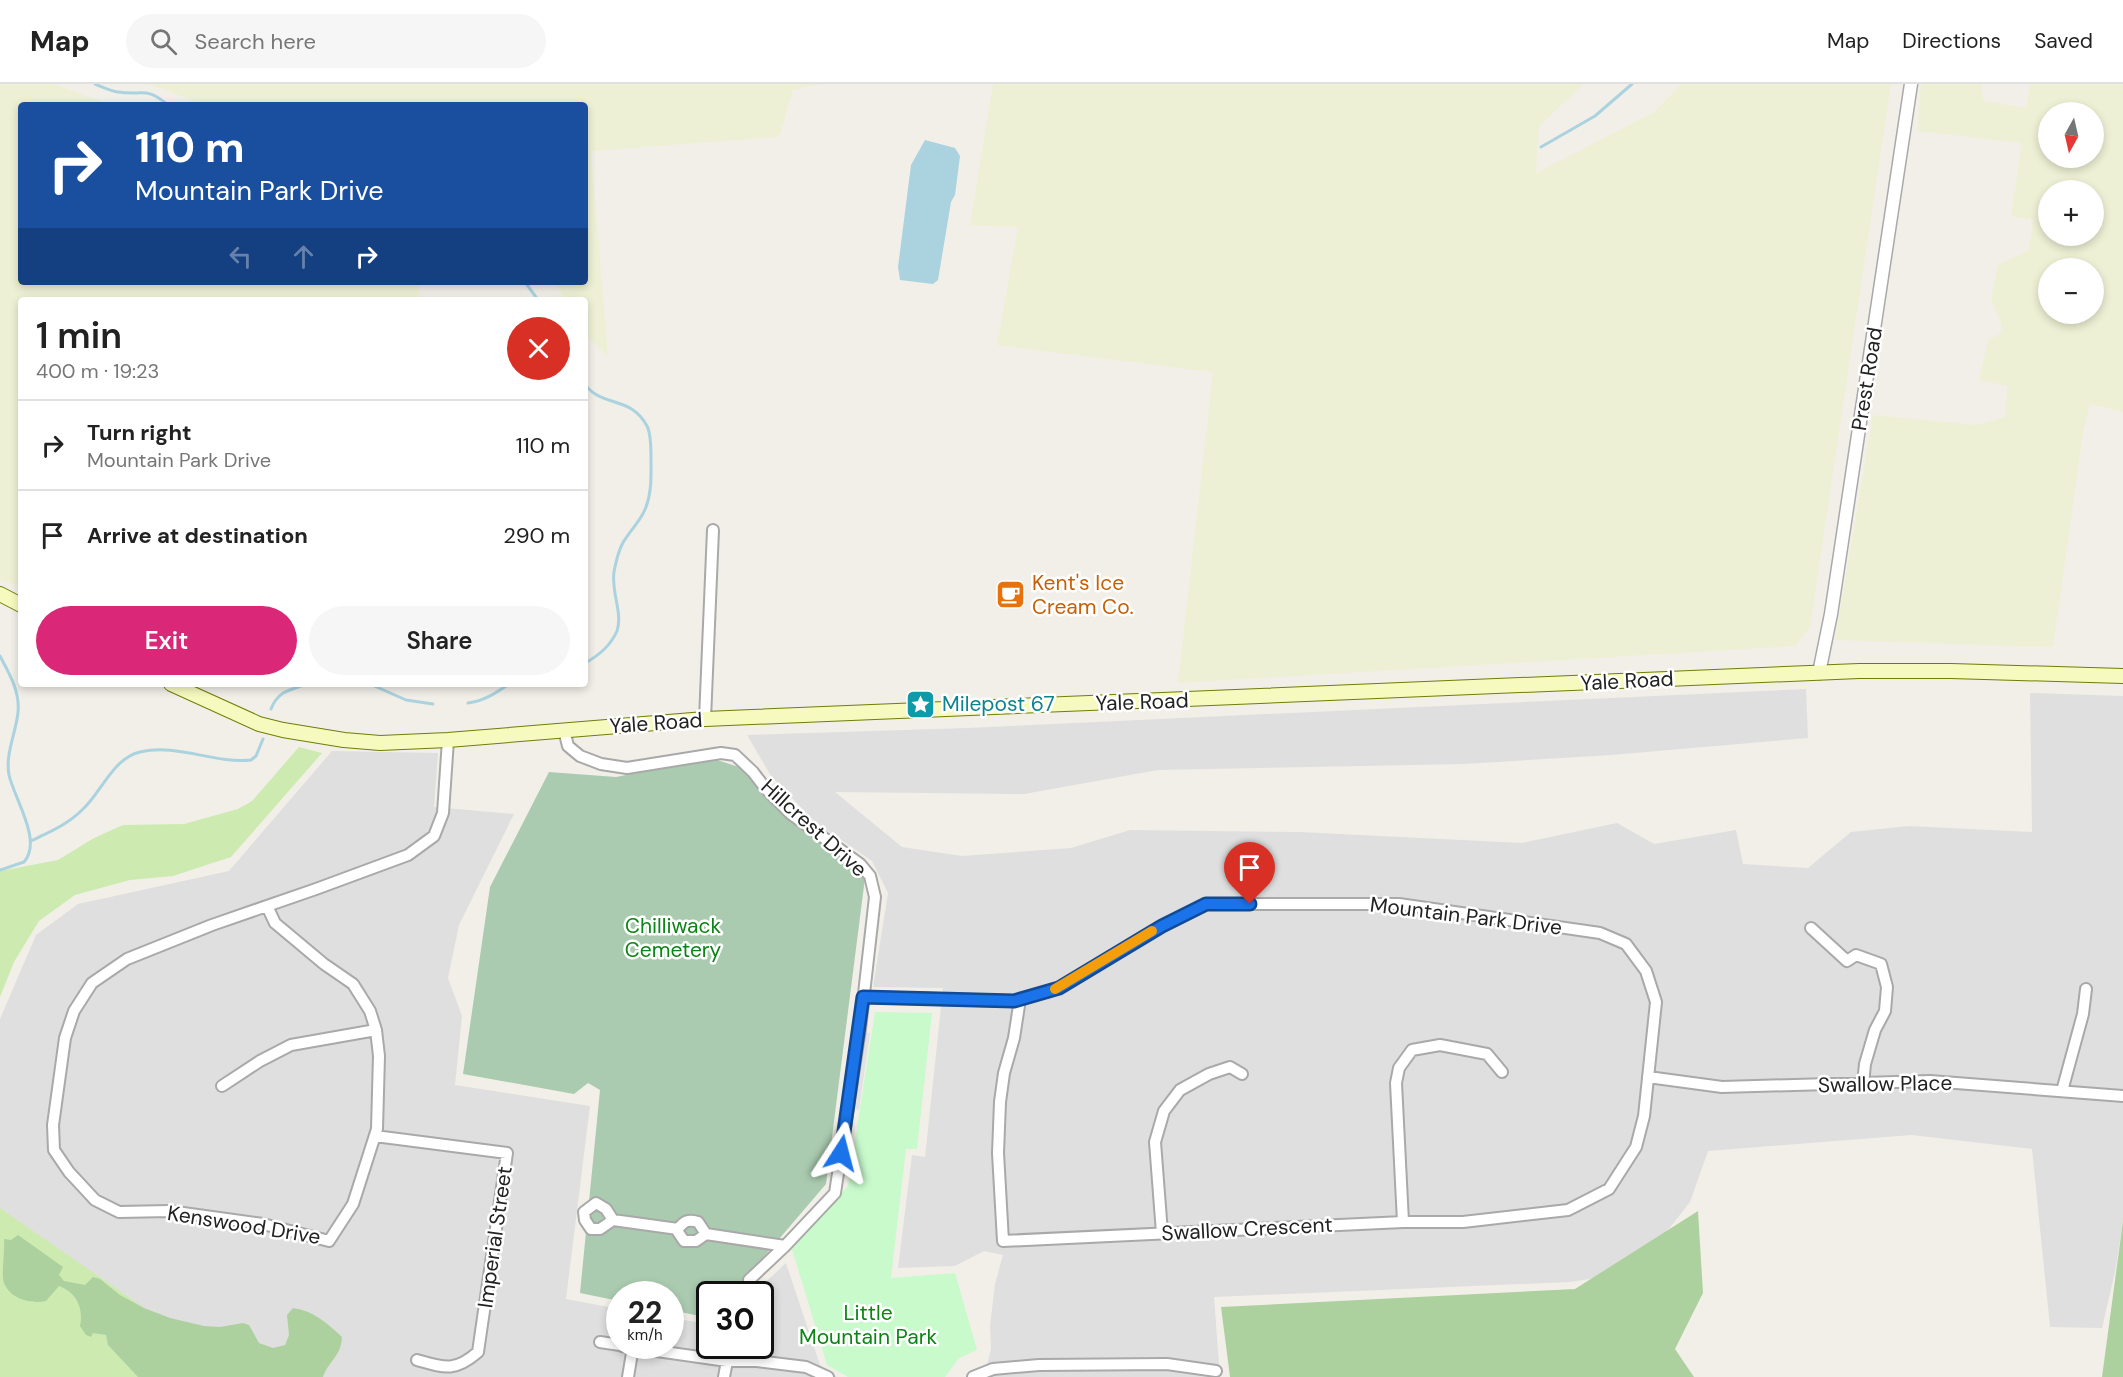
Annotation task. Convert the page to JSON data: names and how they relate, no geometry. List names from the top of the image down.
{
  "streets": {
    "main road": ["Yale Road"],
    "street": [
      "Prest Road",
      "Hillcrest Drive",
      "Mountain Park Drive",
      "Swallow Place",
      "Kenswood Drive",
      "Swallow Crescent",
      "Imperial Street"
    ]
  },
  "crossings": [
    ["Prest Road", "Yale Road"],
    ["Yale Road", "Hillcrest Drive"],
    ["Yale Road", "Kenswood Drive"],
    ["Hillcrest Drive", "Mountain Park Drive"],
    ["Mountain Park Drive", "Swallow Place"],
    ["Mountain Park Drive", "Swallow Crescent"],
    ["Swallow Place", "Swallow Crescent"],
    ["Kenswood Drive", "Imperial Street"]
  ],
  "parks": ["Chilliwack Cemetery", "Little Mountain Park"],
  "places": {
    "cafe": ["Kent's Ice Cream Co."],
    "place": ["Milepost 67"]
  },
  "north": "bottom",
  "page": {
    "header": "Map",
    "search": "Search here",
    "nav": ["Map", "Directions", "Saved"],
    "map_buttons": ["+", "−"],
    "turn": ["110 m", "Mountain Park Drive"],
    "heading": ["1 min", "400 m · 19:23"],
    "list": [
      {
        "name": "Turn right",
        "note": "Mountain Park Drive",
        "value": "110 m"
      },
      {
        "name": "Arrive at destination",
        "value": "290 m"
      }
    ],
    "buttons": ["Exit", "Share"],
    "speed": "22 km/h",
    "limit": "30"
  }
}
